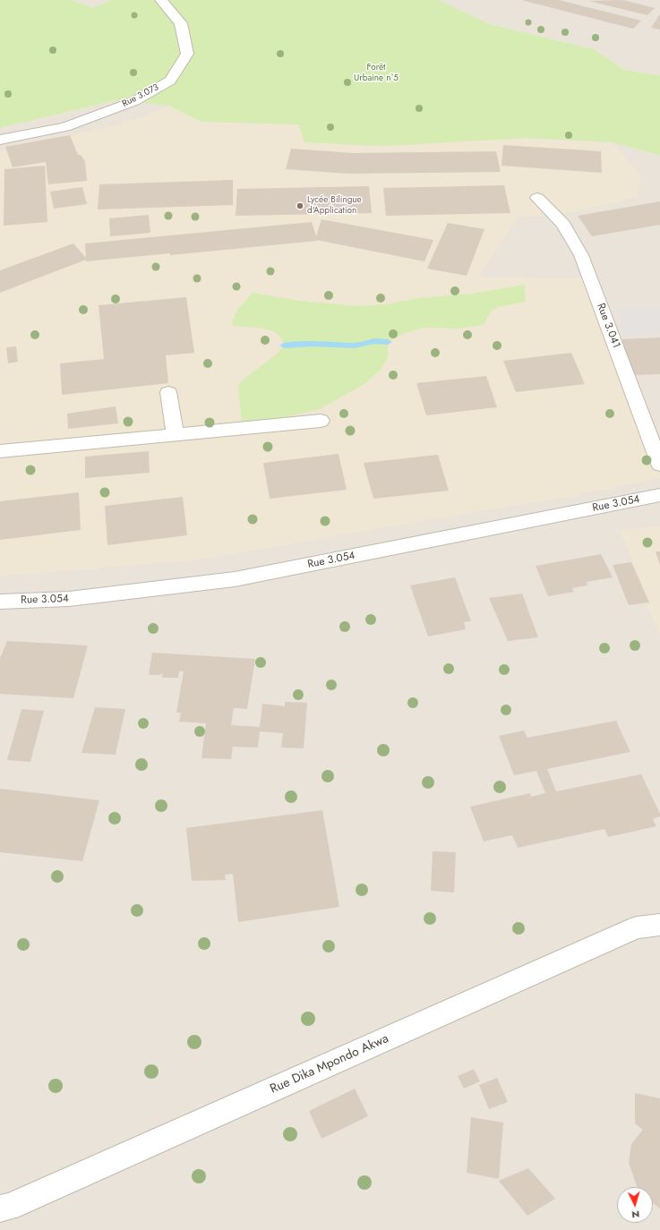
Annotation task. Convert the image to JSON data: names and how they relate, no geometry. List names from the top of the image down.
{
  "streets": {
    "street": [
      "Rue 3.073",
      "Rue 3.041",
      "Rue 3.054",
      "Rue Dika Mpondo Akwa"
    ]
  },
  "parks": ["Forêt Urbaine n°5"],
  "places": ["Lycée Bilingue d'Application"],
  "north": "bottom"
}
